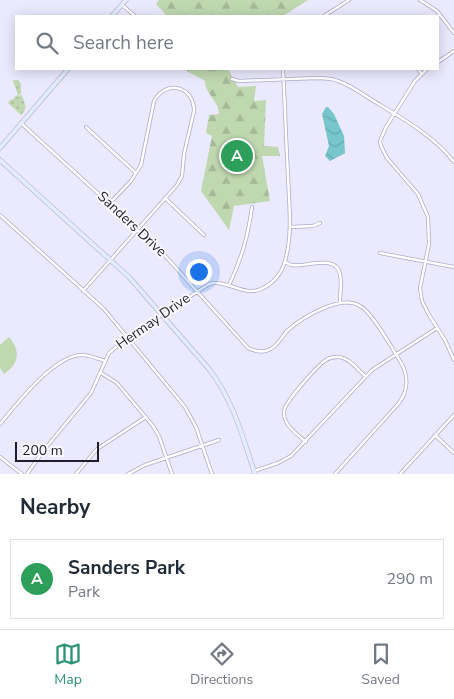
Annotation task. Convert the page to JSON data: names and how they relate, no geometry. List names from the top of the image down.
{
  "streets": {
    "street": ["Sanders Drive", "Hermay Drive"]
  },
  "crossings": [
    ["Sanders Drive", "Hermay Drive"]
  ],
  "scale_bar": "200 m",
  "page": {
    "search": "Search here",
    "pins": "A",
    "scale": "200 m",
    "heading": "Nearby",
    "list": [
      {
        "mark": "A",
        "name": "Sanders Park",
        "note": "Park",
        "value": "290 m"
      }
    ],
    "nav": ["Map", "Directions", "Saved"]
  }
}
